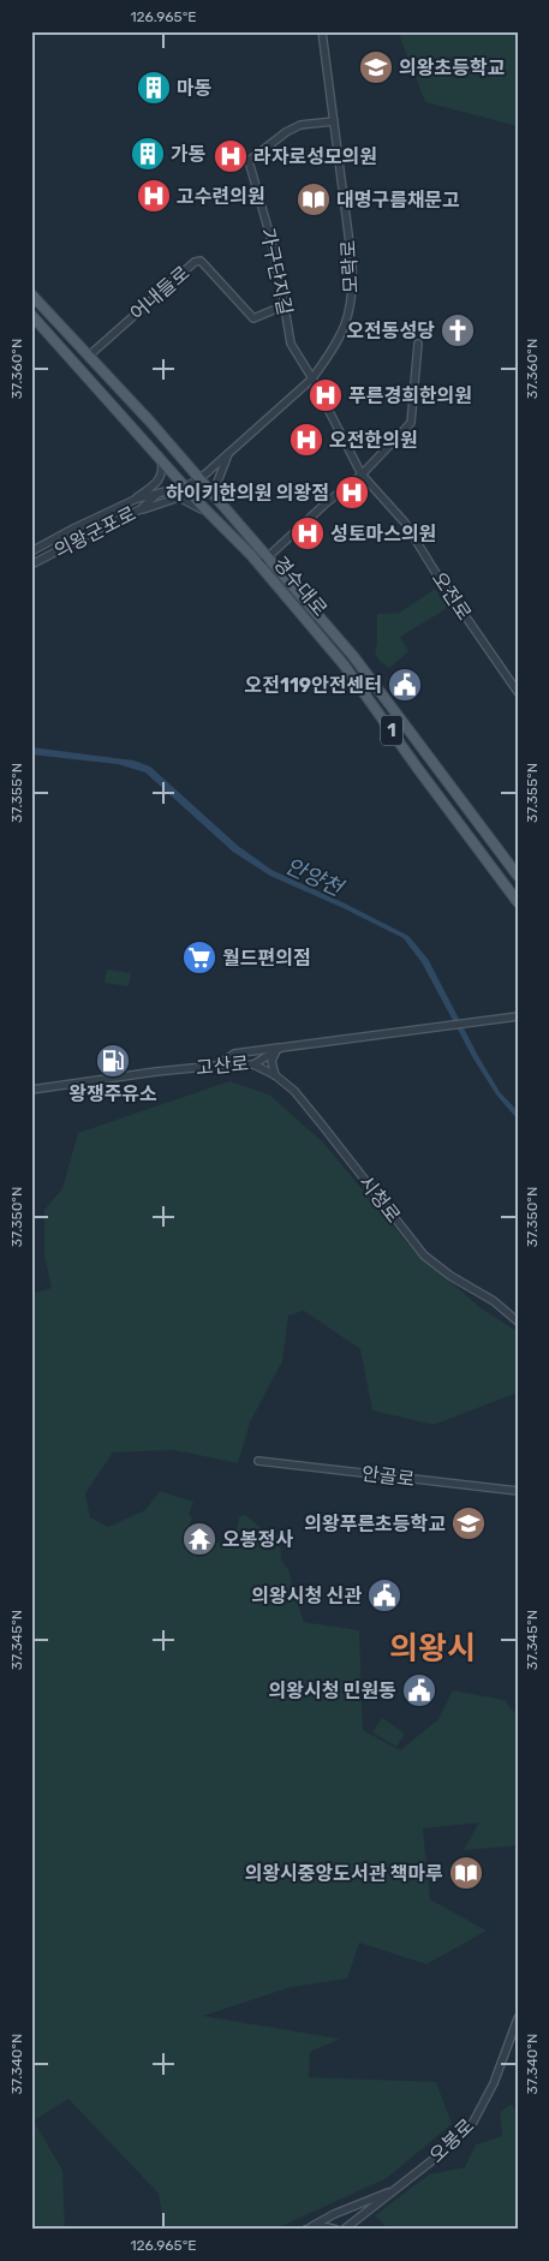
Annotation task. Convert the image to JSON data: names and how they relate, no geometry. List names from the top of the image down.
{
  "streets": {
    "main road": ["경수대로", "1"],
    "street": [
      "모락로",
      "가구단지길",
      "어내들로",
      "의왕군포로",
      "오전로",
      "고산로",
      "시청로",
      "안골로",
      "오봉로"
    ]
  },
  "crossings": [
    ["모락로", "가구단지길"],
    ["모락로", "의왕군포로"],
    ["모락로", "경수대로"],
    ["모락로", "오전로"],
    ["가구단지길", "어내들로"],
    ["가구단지길", "오전로"],
    ["어내들로", "경수대로"],
    ["의왕군포로", "경수대로"],
    ["고산로", "시청로"]
  ],
  "districts": ["의왕시"],
  "water": ["안양천"],
  "places": {
    "school or university": ["의왕초등학교", "의왕푸른초등학교"],
    "building": ["마동", "가동"],
    "hospital": [
      "라자로성모의원",
      "고수련의원",
      "푸른경희한의원",
      "오전한의원",
      "하이키한의원 의왕점",
      "성토마스의원"
    ],
    "library": ["대명구름채문고", "의왕시중앙도서관 책마루"],
    "church": ["오전동성당"],
    "public building": ["오전119안전센터", "의왕시청 신관", "의왕시청 민원동"],
    "supermarket": ["월드편의점"],
    "fuel station": ["왕쟁주유소"],
    "temple": ["오봉정사"]
  },
  "coordinates": [
    "126.965°E",
    "37.360°N",
    "37.355°N",
    "37.350°N",
    "37.345°N",
    "37.340°N"
  ]
}
